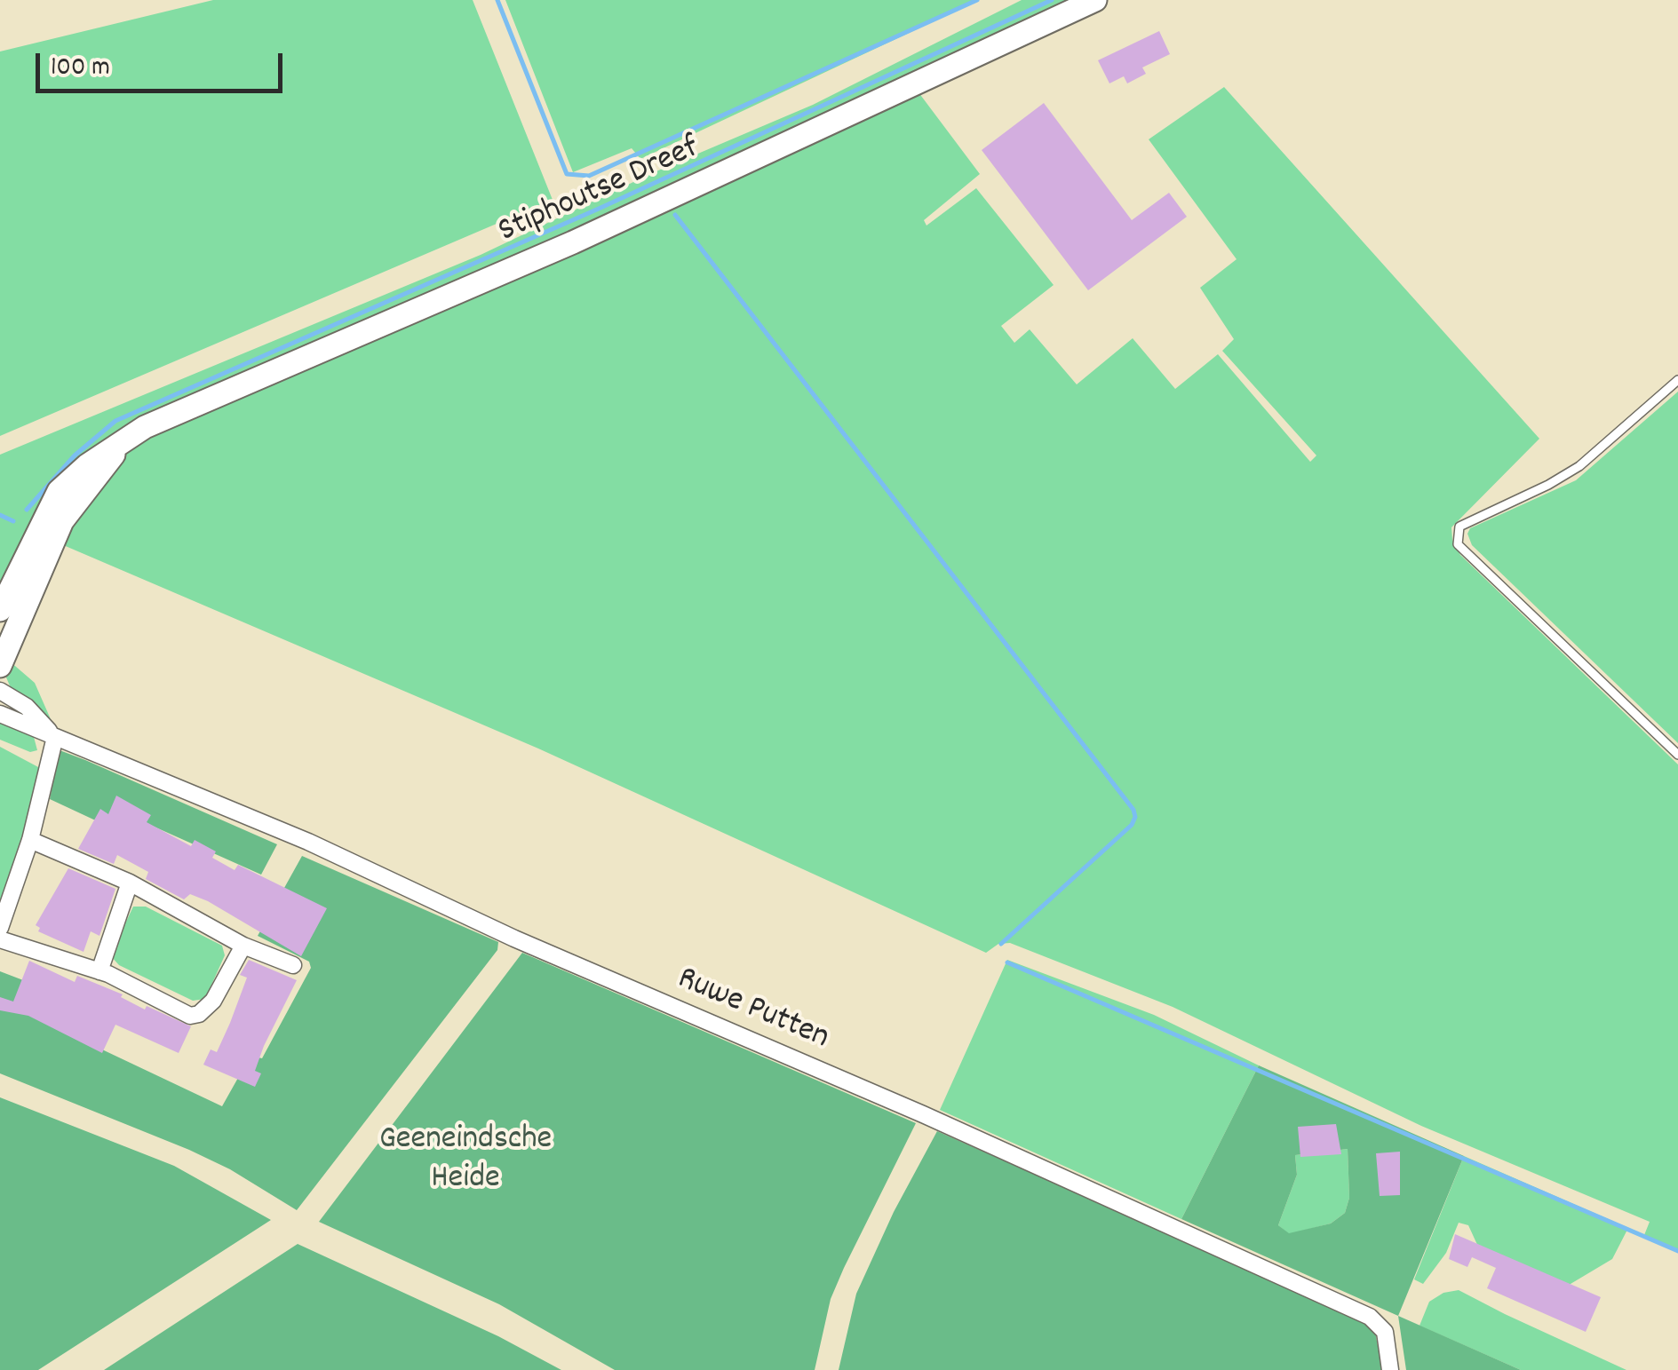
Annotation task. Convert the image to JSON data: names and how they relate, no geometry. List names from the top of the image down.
{
  "streets": {
    "main road": ["Stiphoutse Dreef"],
    "street": ["Ruwe Putten"]
  },
  "parks": ["Geeneindsche Heide"],
  "scale_bar": "100 m"
}
